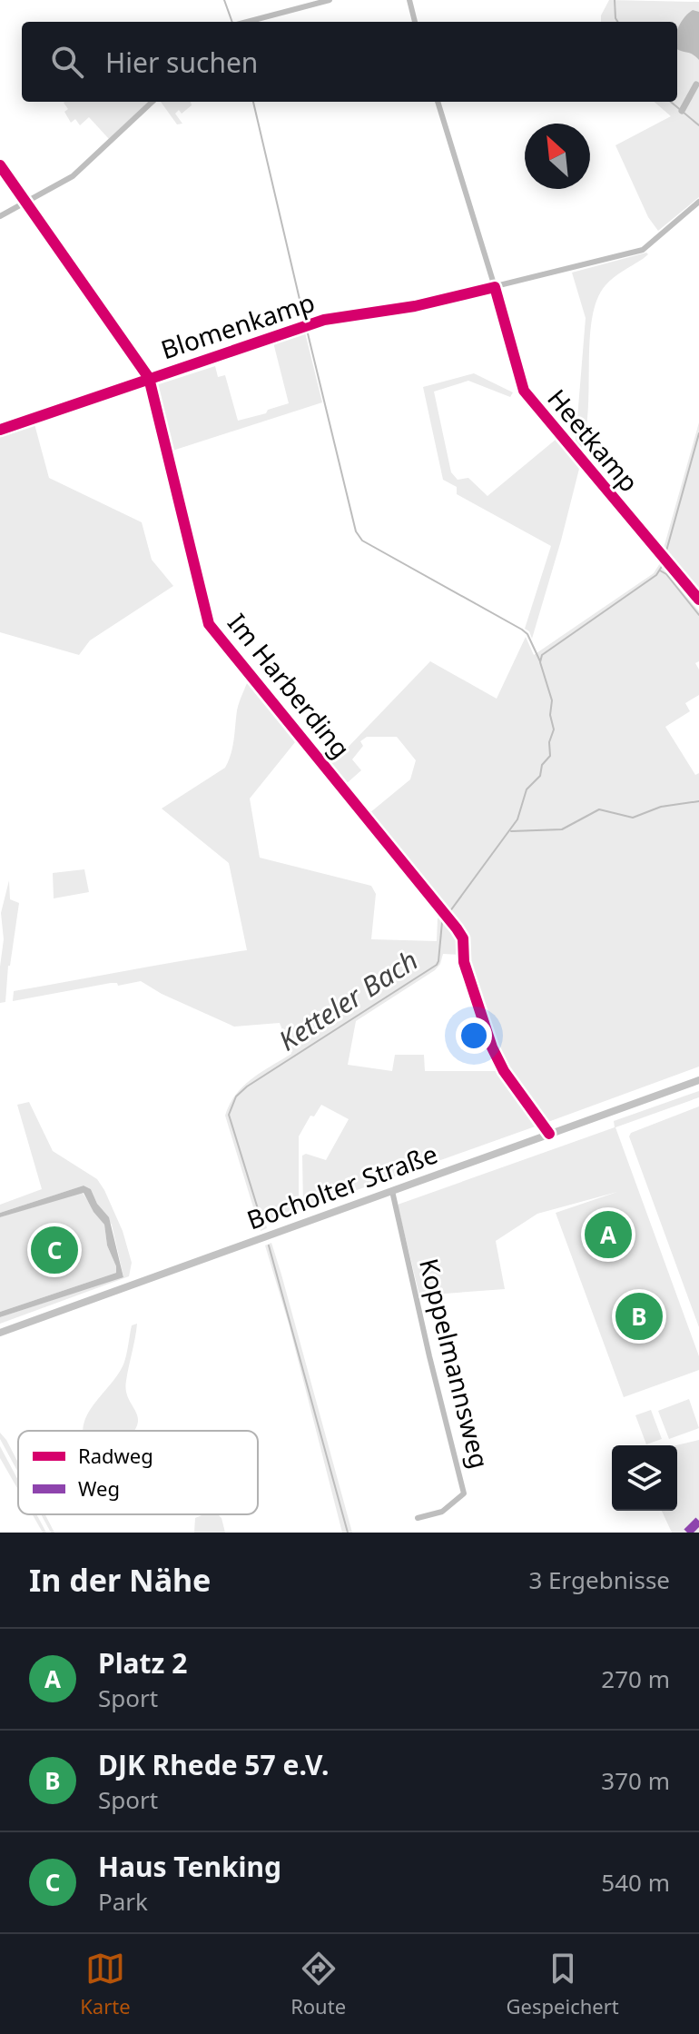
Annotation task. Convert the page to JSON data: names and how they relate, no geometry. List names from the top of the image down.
{
  "streets": {
    "main road": ["Bocholter Straße"],
    "street": [
      "Blomenkamp",
      "Heetkamp",
      "Im Harberding",
      "Koppelmannsweg"
    ]
  },
  "crossings": [
    ["Blomenkamp", "Heetkamp"],
    ["Blomenkamp", "Im Harberding"],
    ["Im Harberding", "Bocholter Straße"],
    ["Bocholter Straße", "Koppelmannsweg"]
  ],
  "water": ["Ketteler Bach"],
  "legend": ["Radweg", "Weg"],
  "north": "top left",
  "page": {
    "search": "Hier suchen",
    "pins": ["A", "C", "B"],
    "heading": ["In der Nähe", "3 Ergebnisse"],
    "list": [
      {
        "mark": "A",
        "name": "Platz 2",
        "note": "Sport",
        "value": "270 m"
      },
      {
        "mark": "B",
        "name": "DJK Rhede 57 e.V.",
        "note": "Sport",
        "value": "370 m"
      },
      {
        "mark": "C",
        "name": "Haus Tenking",
        "note": "Park",
        "value": "540 m"
      }
    ],
    "nav": ["Karte", "Route", "Gespeichert"]
  }
}
